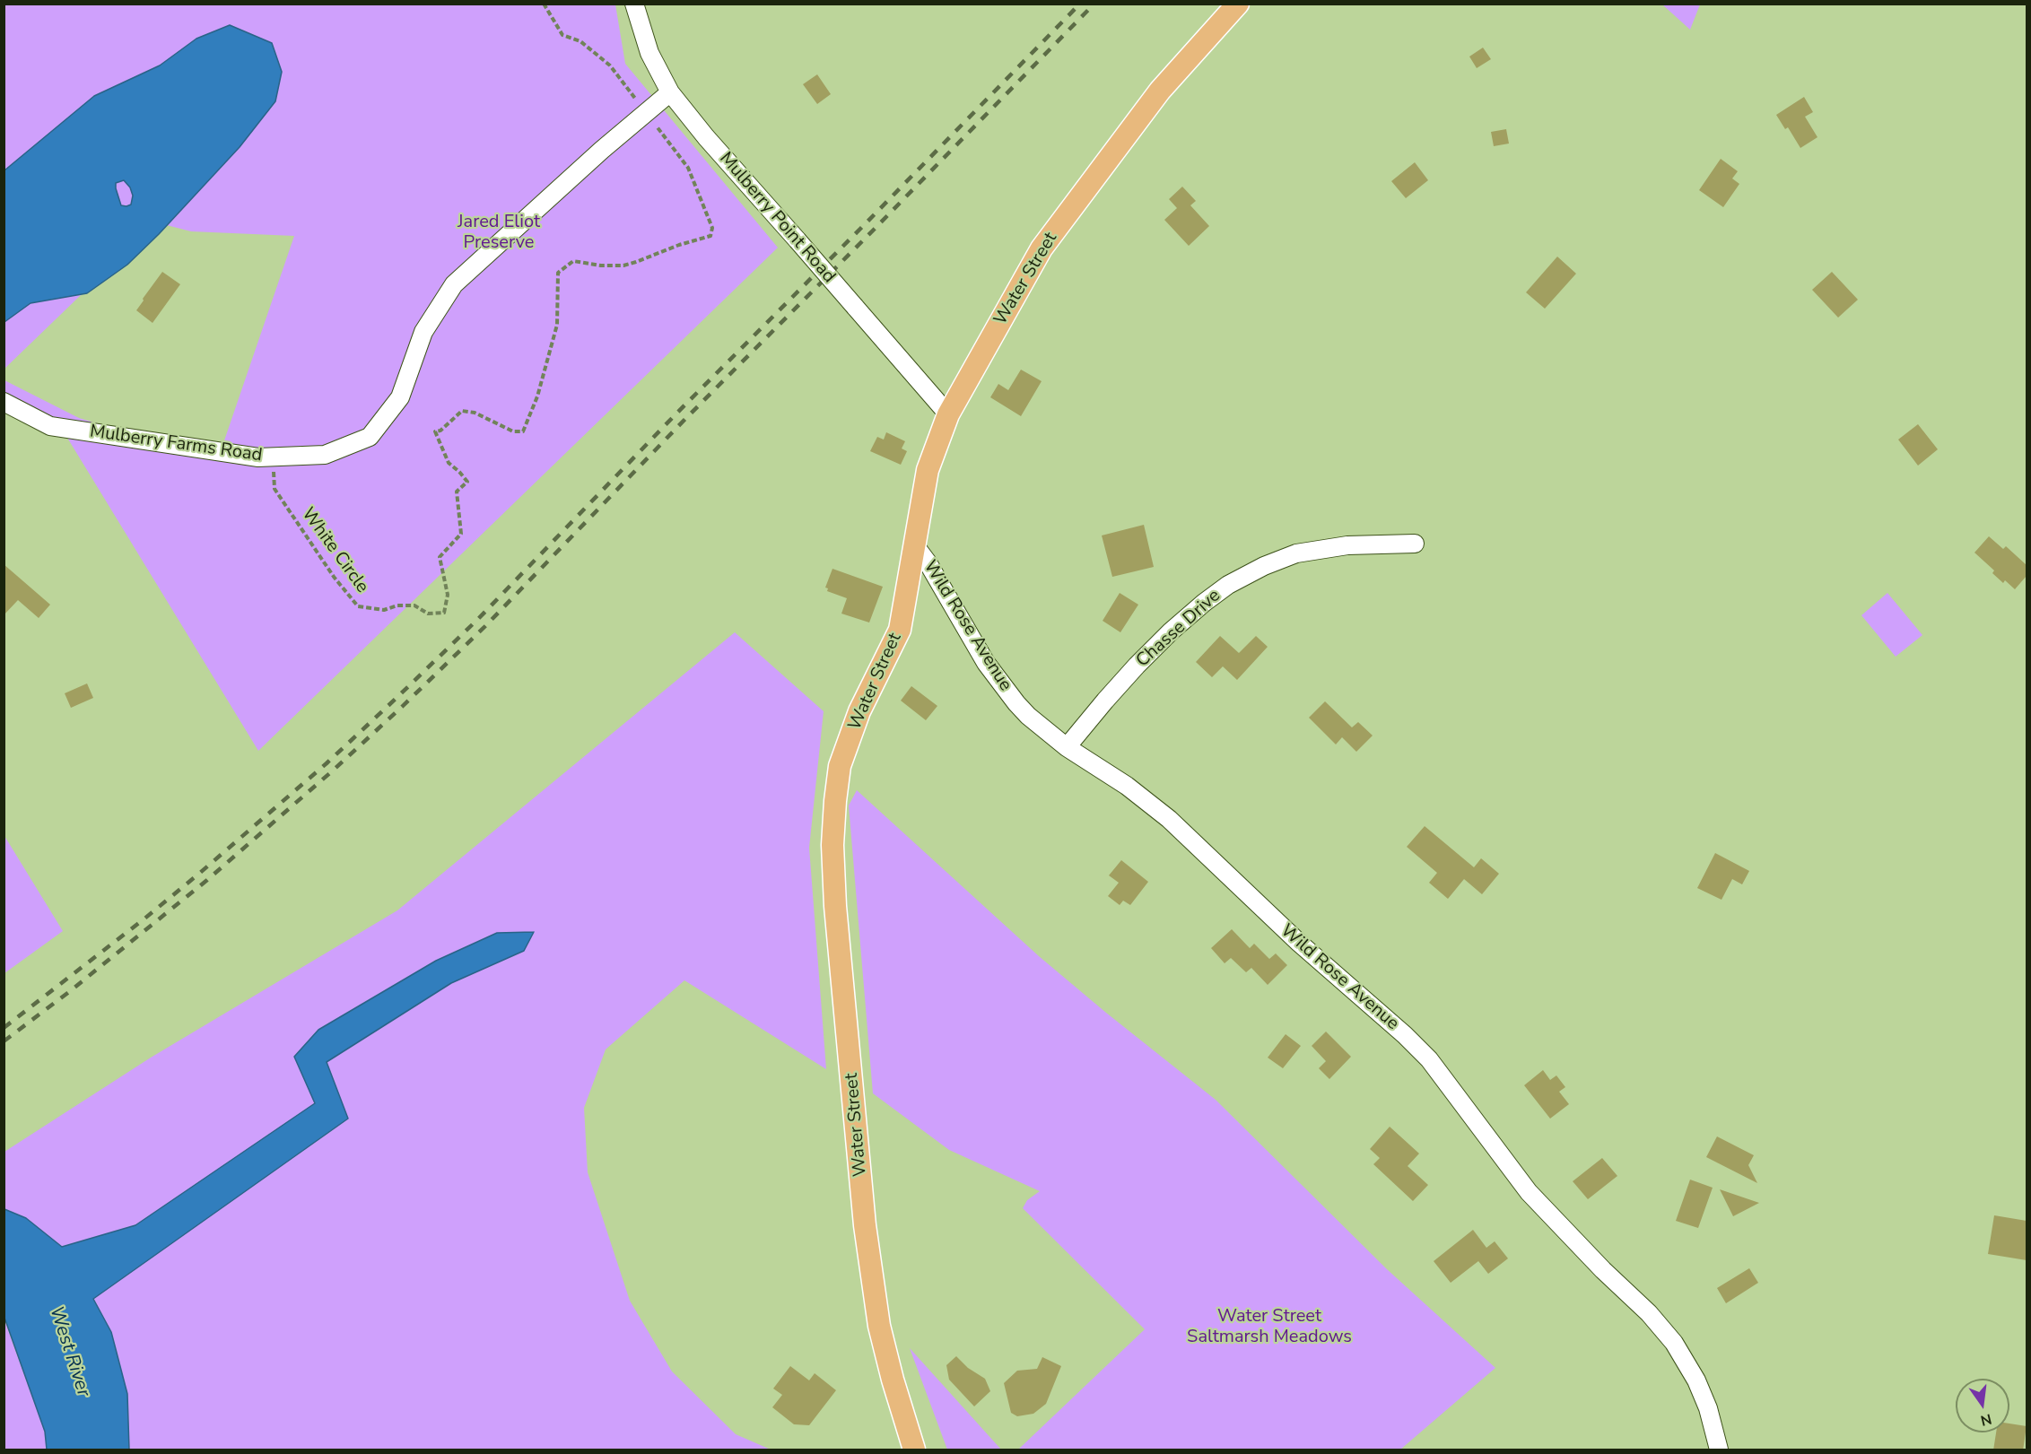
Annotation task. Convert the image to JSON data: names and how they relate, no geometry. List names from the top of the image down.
{
  "streets": {
    "main road": ["Water Street"],
    "street": [
      "Mulberry Point Road",
      "Mulberry Farms Road",
      "Wild Rose Avenue",
      "Chasse Drive"
    ],
    "path": ["White Circle"]
  },
  "crossings": [
    ["Mulberry Point Road", "Water Street"],
    ["Mulberry Point Road", "Mulberry Farms Road"],
    ["Water Street", "Wild Rose Avenue"],
    ["Mulberry Farms Road", "White Circle"],
    ["Wild Rose Avenue", "Chasse Drive"]
  ],
  "water": ["West River"],
  "parks": ["Jared Eliot Preserve", "Water Street Saltmarsh Meadows"],
  "north": "bottom"
}
